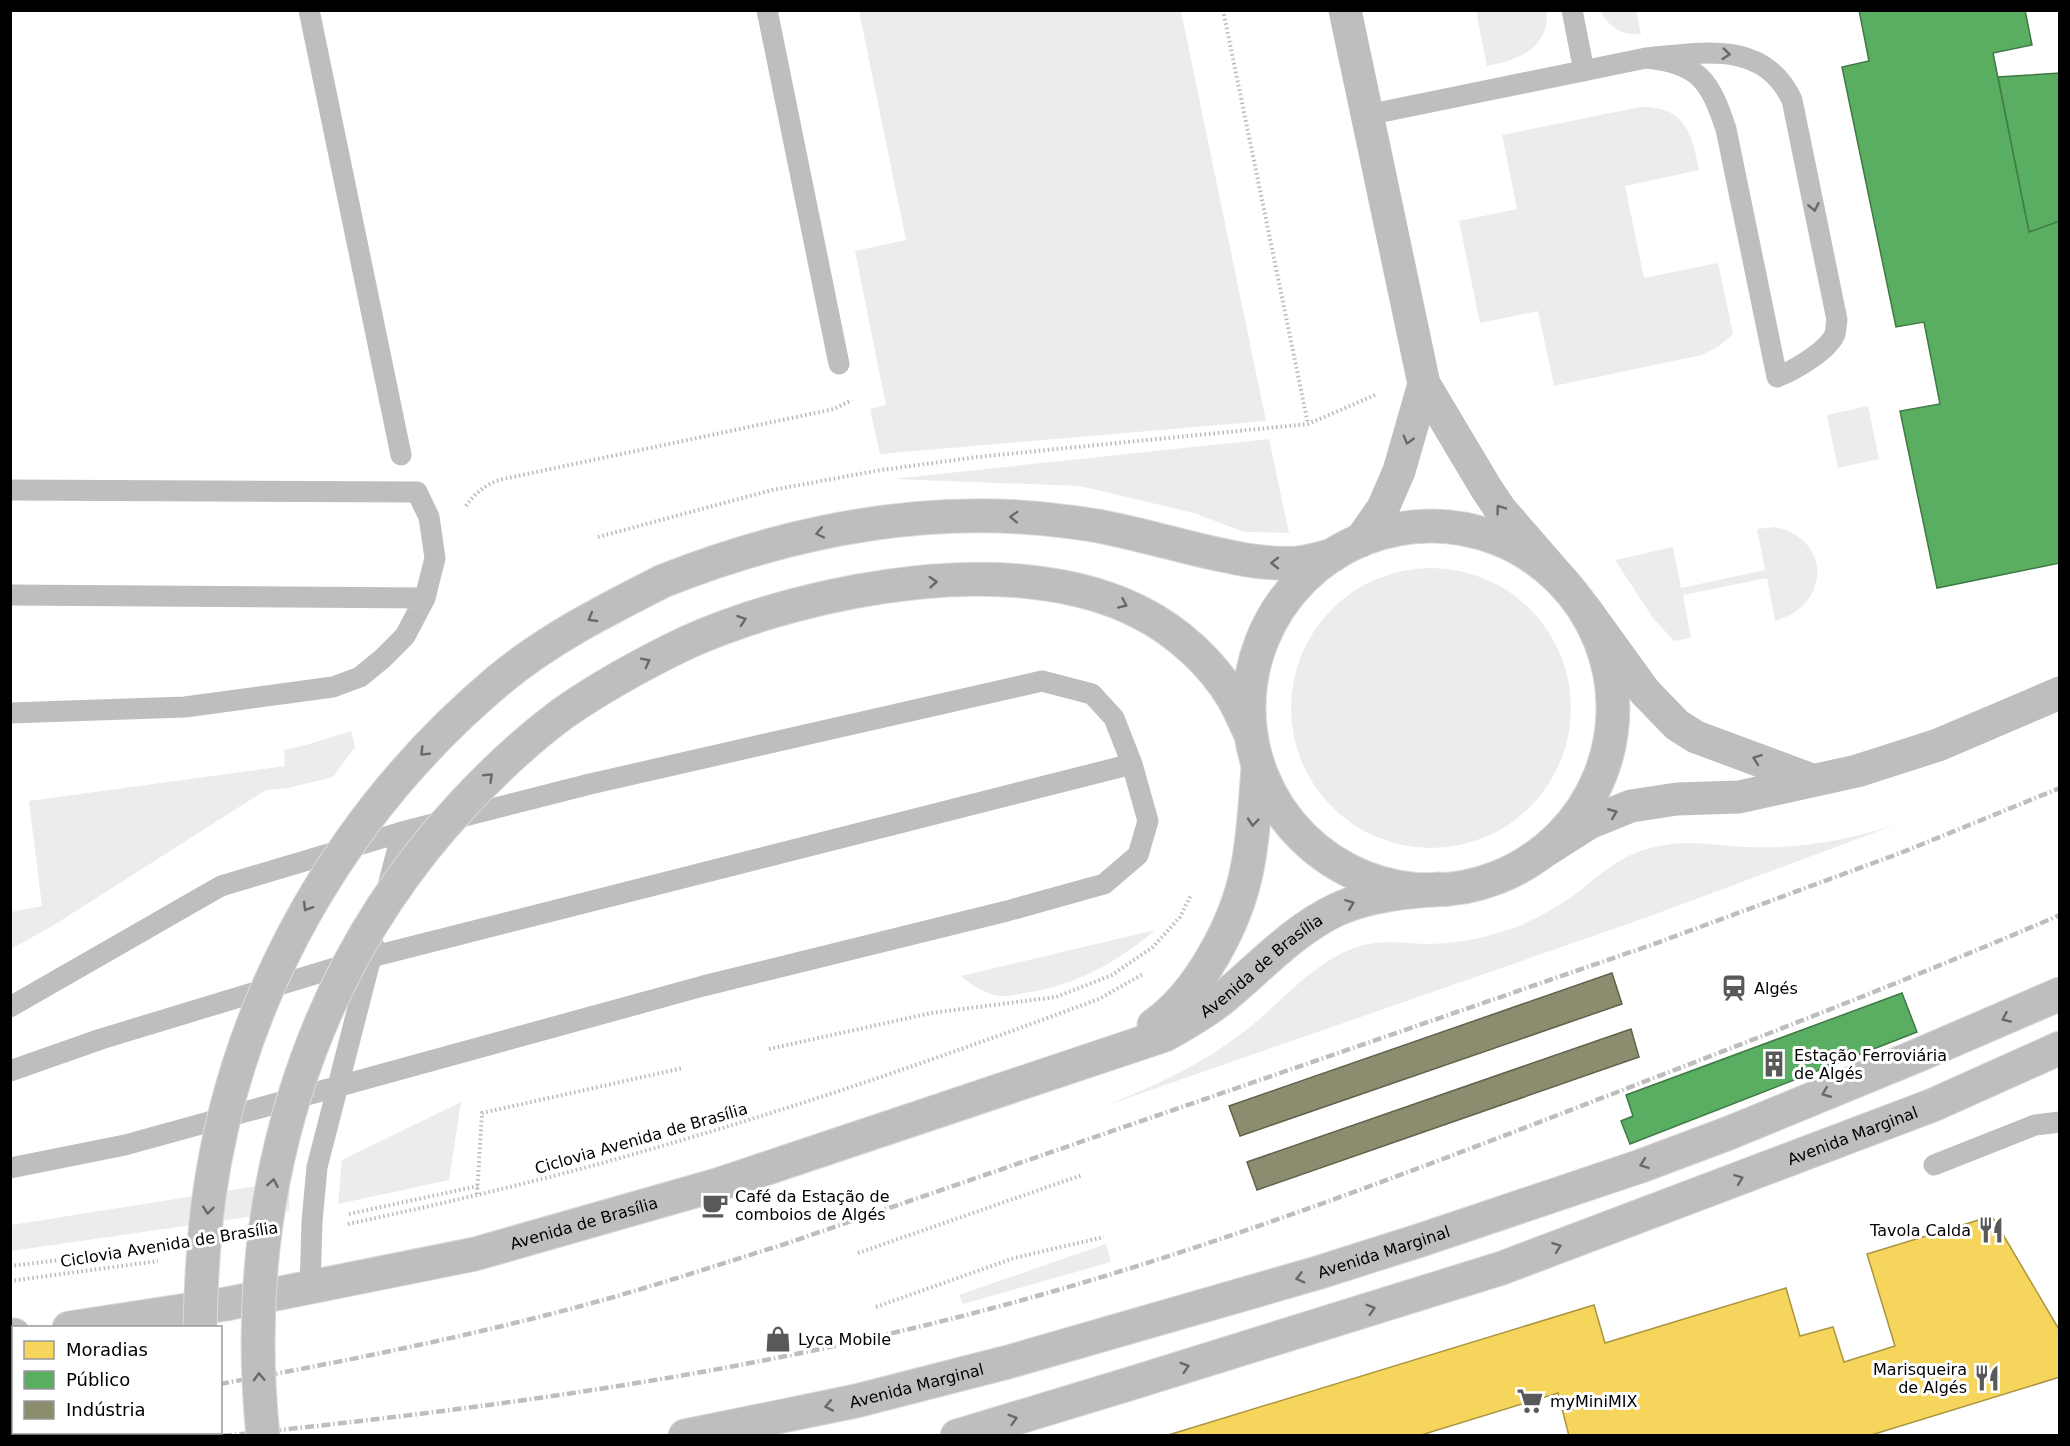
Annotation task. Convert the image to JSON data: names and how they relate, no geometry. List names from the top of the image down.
{
  "streets": {
    "main road": ["Avenida de Brasília", "Avenida Marginal"],
    "path": ["Ciclovia Avenida de Brasília"]
  },
  "places": {
    "station": ["Algés"],
    "building": ["Estação Ferroviária de Algés"],
    "cafe": ["Café da Estação de comboios de Algés"],
    "restaurant": ["Tavola Calda", "Marisqueira de Algés"],
    "shop": ["Lyca Mobile"],
    "supermarket": ["myMiniMIX"]
  },
  "legend": ["Moradias", "Público", "Indústria"]
}
